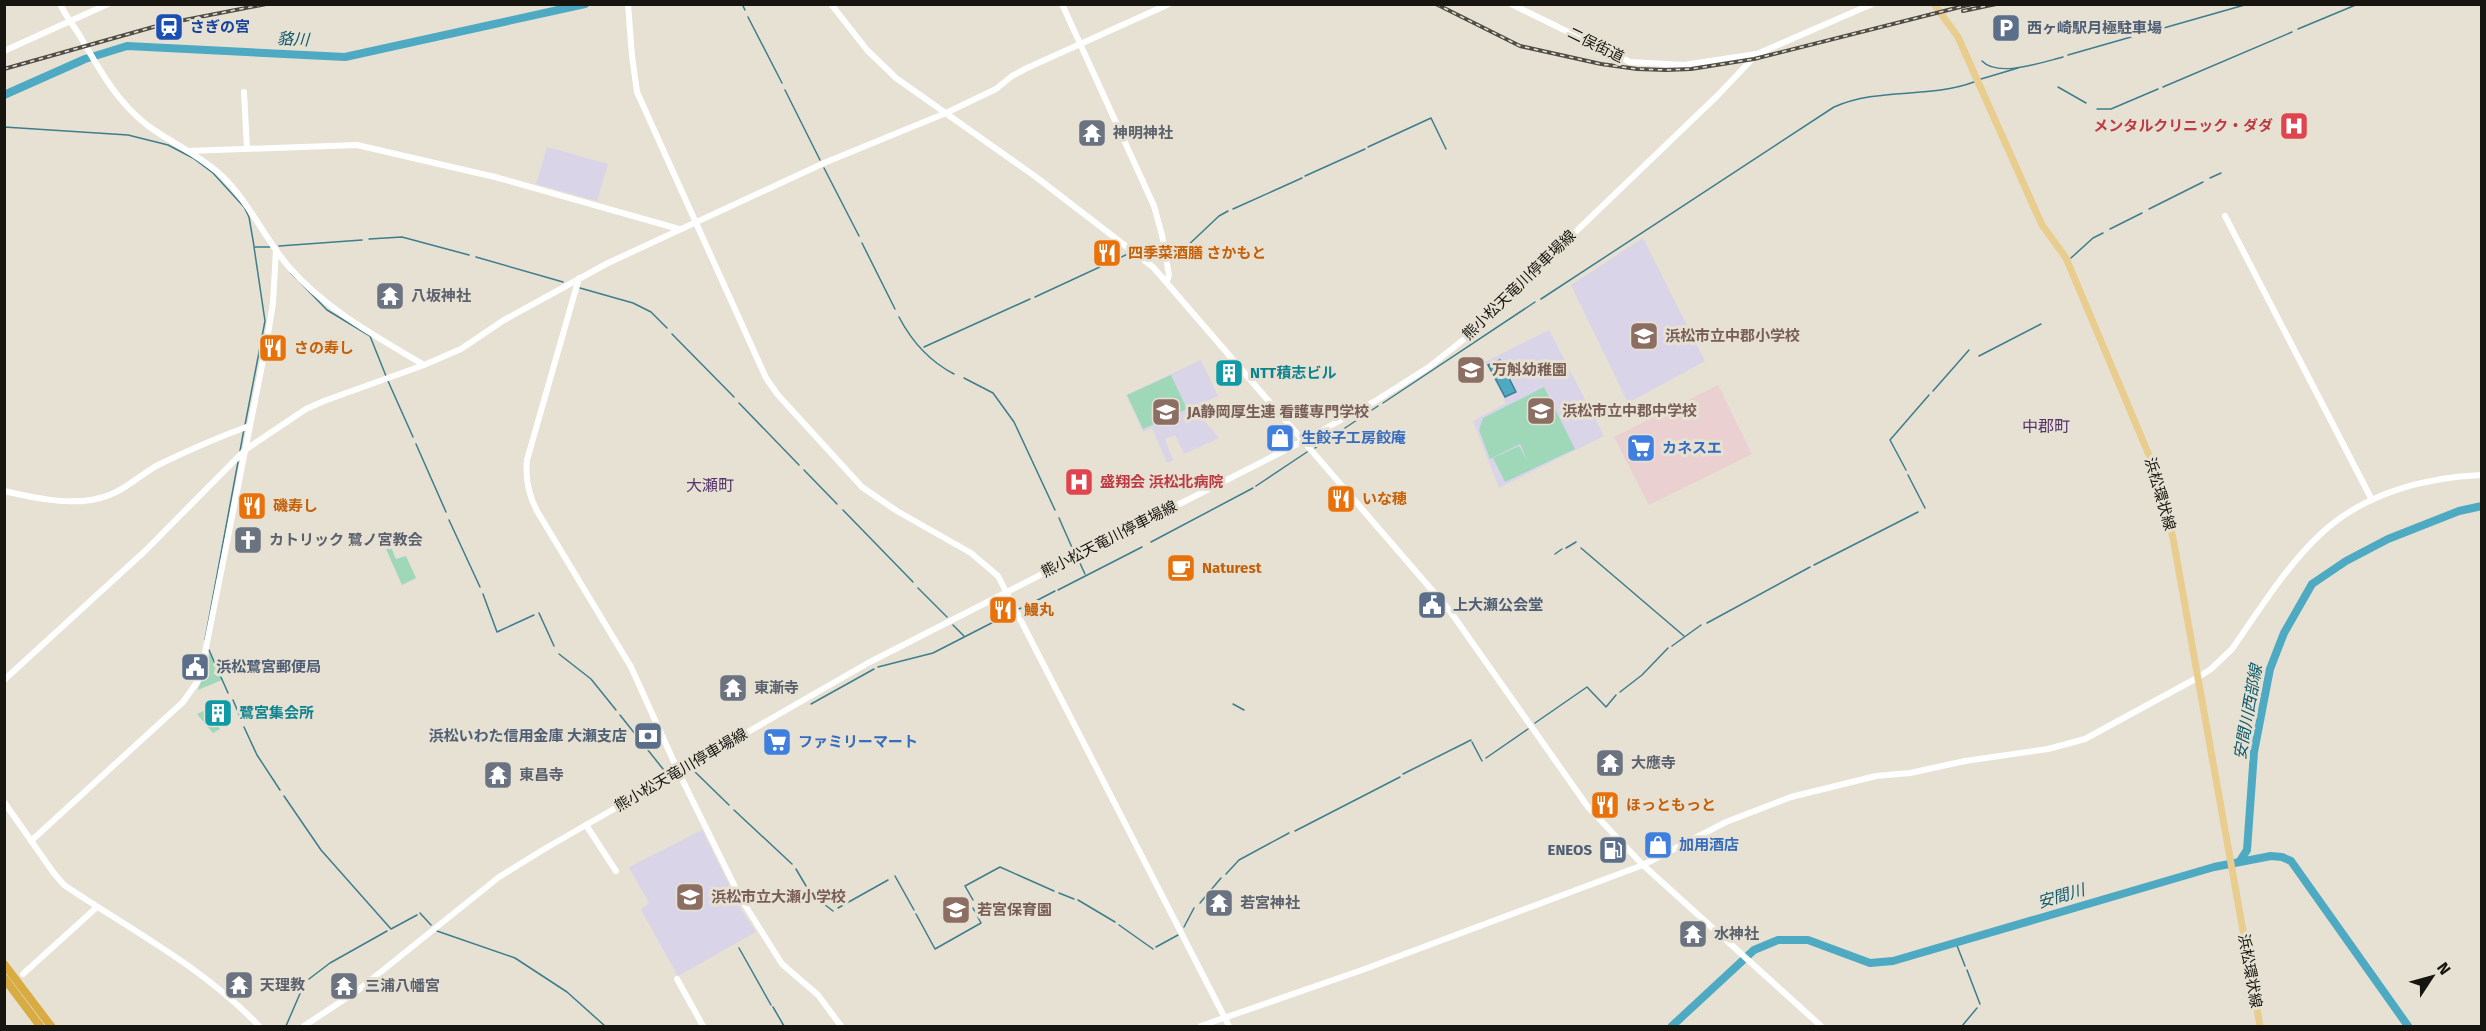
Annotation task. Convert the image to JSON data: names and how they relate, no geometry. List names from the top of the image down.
{
  "streets": {
    "main road": ["浜松環状線"],
    "street": ["二俣街道", "熊小松天竜川停車場線"]
  },
  "crossings": [
    ["二俣街道", "熊小松天竜川停車場線"]
  ],
  "districts": ["中郡町", "大瀬町"],
  "water": ["貉川", "安間川西部線", "安間川"],
  "places": {
    "station": ["さぎの宮"],
    "parking": ["西ヶ崎駅月極駐車場"],
    "hospital": ["メンタルクリニック・ダダ", "盛翔会 浜松北病院"],
    "temple": [
      "神明神社",
      "八坂神社",
      "東漸寺",
      "大應寺",
      "東昌寺",
      "若宮神社",
      "水神社",
      "天理教",
      "三浦八幡宮"
    ],
    "restaurant": [
      "四季菜酒膳 さかもと",
      "さの寿し",
      "いな穂",
      "磯寿し",
      "鰻丸",
      "ほっともっと"
    ],
    "school or university": [
      "浜松市立中郡小学校",
      "万斛幼稚園",
      "浜松市立中郡中学校",
      "JA静岡厚生連 看護専門学校",
      "浜松市立大瀬小学校",
      "若宮保育園"
    ],
    "building": ["NTT積志ビル", "鷺宮集会所"],
    "shop": ["生餃子工房餃庵", "加用酒店"],
    "supermarket": ["カネスエ", "ファミリーマート"],
    "church": ["カトリック 鷺ノ宮教会"],
    "cafe": ["Naturest"],
    "public building": ["上大瀬公会堂", "浜松鷺宮郵便局"],
    "bank": ["浜松いわた信用金庫 大瀬支店"],
    "fuel station": ["ENEOS"]
  },
  "north": "top right"
}
